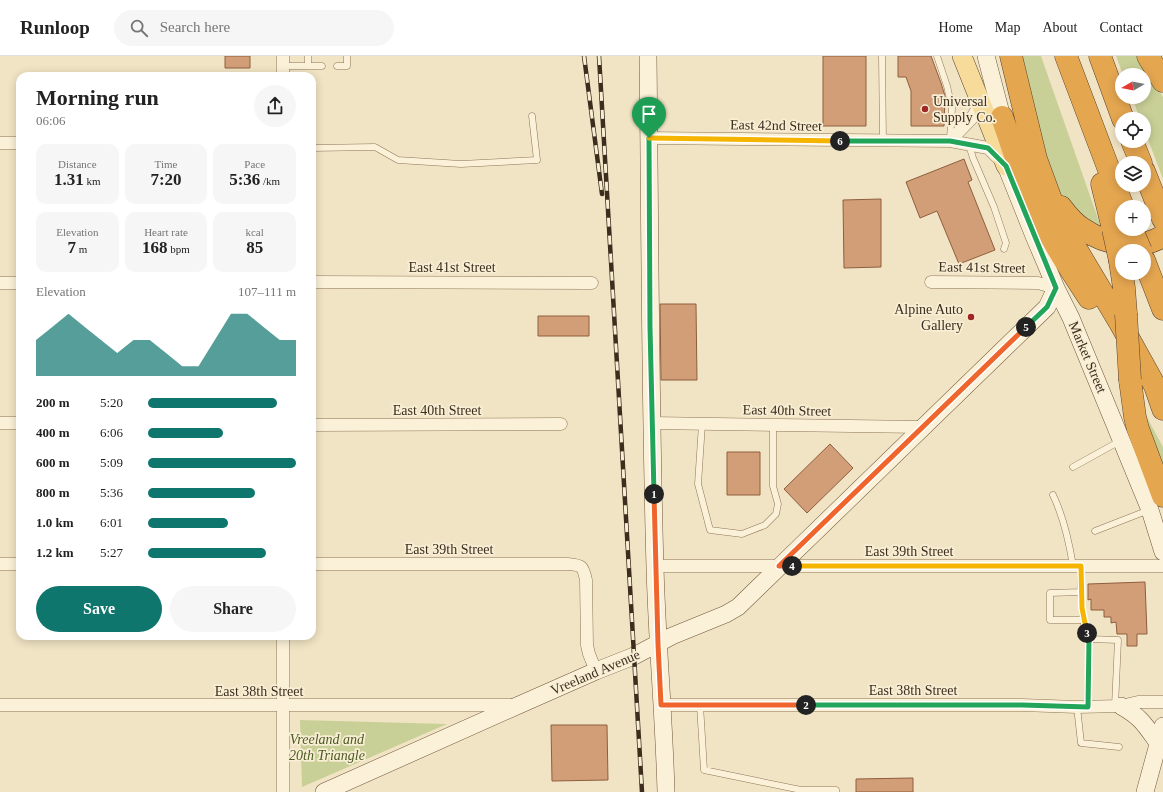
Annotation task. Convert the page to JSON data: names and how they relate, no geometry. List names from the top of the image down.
{
  "streets": {
    "main road": ["Market Street", "Vreeland Avenue"],
    "street": [
      "East 42nd Street",
      "East 41st Street",
      "East 40th Street",
      "East 39th Street",
      "East 38th Street"
    ]
  },
  "crossings": [
    ["East 42nd Street", "Market Street"],
    ["East 41st Street", "Market Street"],
    ["East 41st Street", "Vreeland Avenue"],
    ["Market Street", "Vreeland Avenue"],
    ["East 40th Street", "Vreeland Avenue"],
    ["East 39th Street", "Vreeland Avenue"],
    ["Vreeland Avenue", "East 38th Street"]
  ],
  "parks": ["Vreeland and 20th Triangle"],
  "places": ["Universal Supply Co.", "Alpine Auto Gallery"],
  "north": "left",
  "page": {
    "header": "Runloop",
    "search": "Search here",
    "nav": [
      "Home",
      "Map",
      "About",
      "Contact"
    ],
    "map_buttons": ["+", "−"],
    "heading": ["Morning run", "06:06"],
    "pins": [
      "6",
      "5",
      "1",
      "4",
      "3",
      "2"
    ],
    "stats": [
      ["Distance", "1.31 km"],
      ["Time", "7:20"],
      ["Pace", "5:36 /km"],
      ["Elevation", "7 m"],
      ["Heart rate", "168 bpm"],
      ["kcal", "85"]
    ],
    "chart": ["Elevation", "107–111 m"],
    "list": [
      {
        "name": "200 m",
        "note": "5:20"
      },
      {
        "name": "400 m",
        "note": "6:06"
      },
      {
        "name": "600 m",
        "note": "5:09"
      },
      {
        "name": "800 m",
        "note": "5:36"
      },
      {
        "name": "1.0 km",
        "note": "6:01"
      },
      {
        "name": "1.2 km",
        "note": "5:27"
      }
    ],
    "buttons": ["Save", "Share"]
  }
}
